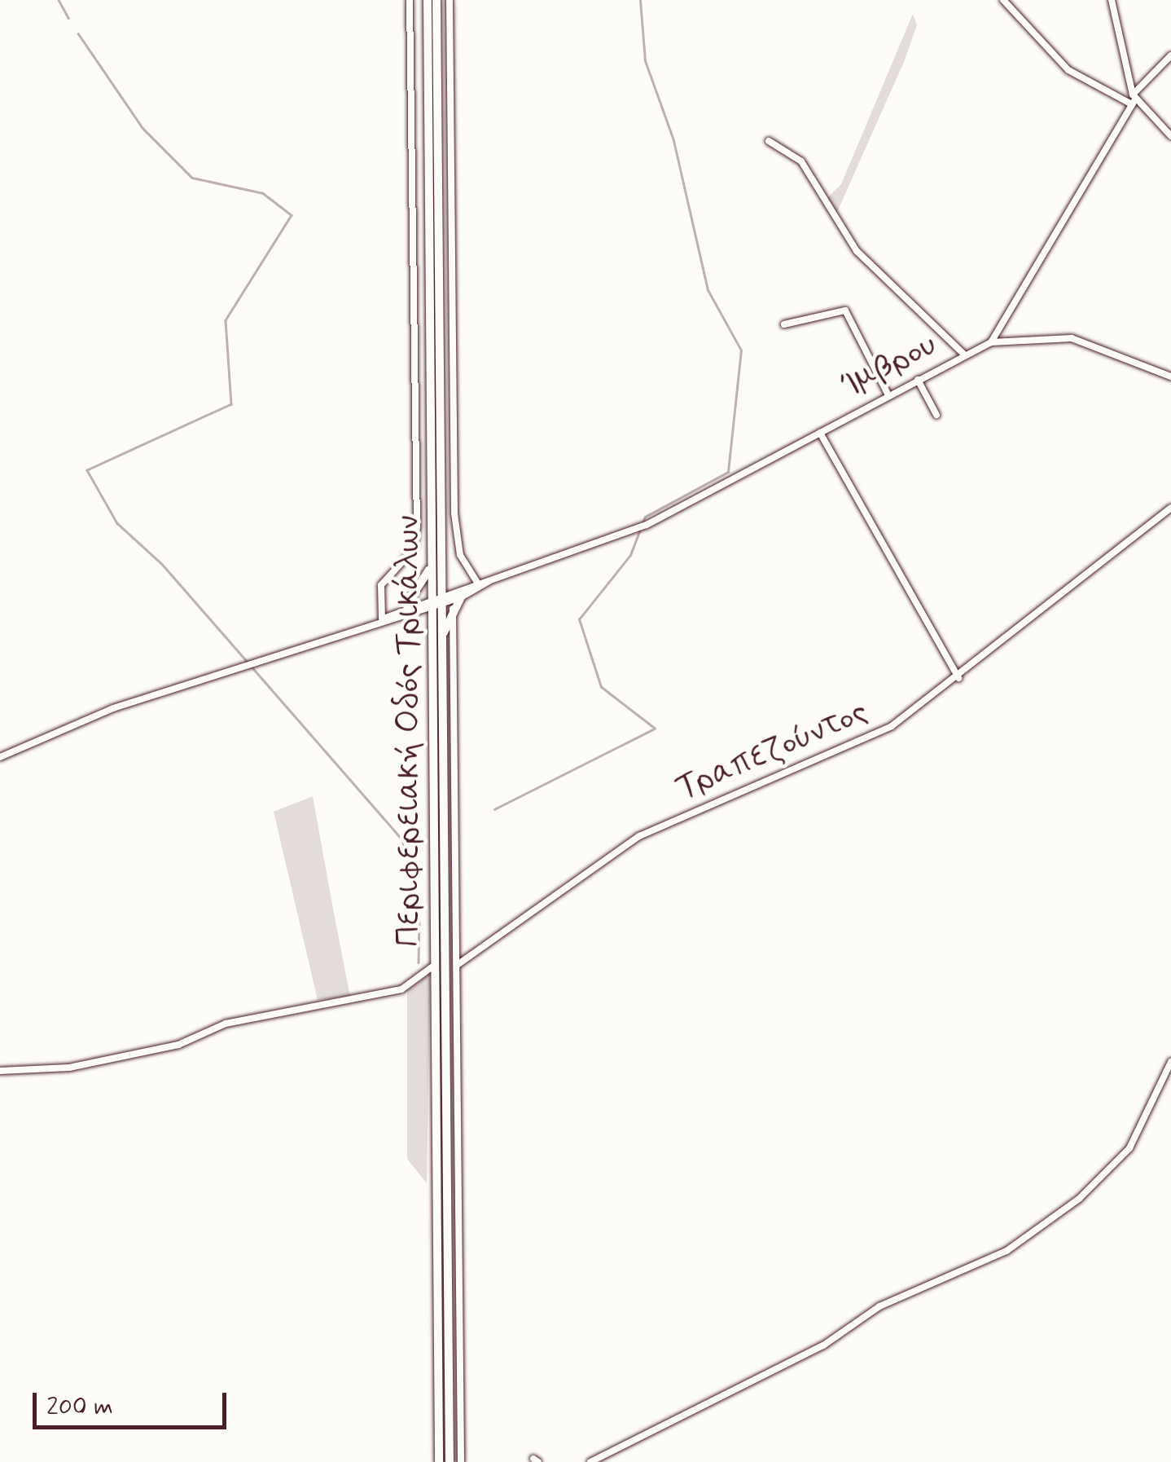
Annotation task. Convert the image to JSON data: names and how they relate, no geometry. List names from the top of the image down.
{
  "streets": {
    "main road": ["Περιφερειακή Οδός Τρικάλων"],
    "street": ["Ίμβρου", "Τραπεζούντος"]
  },
  "scale_bar": "200 m"
}
